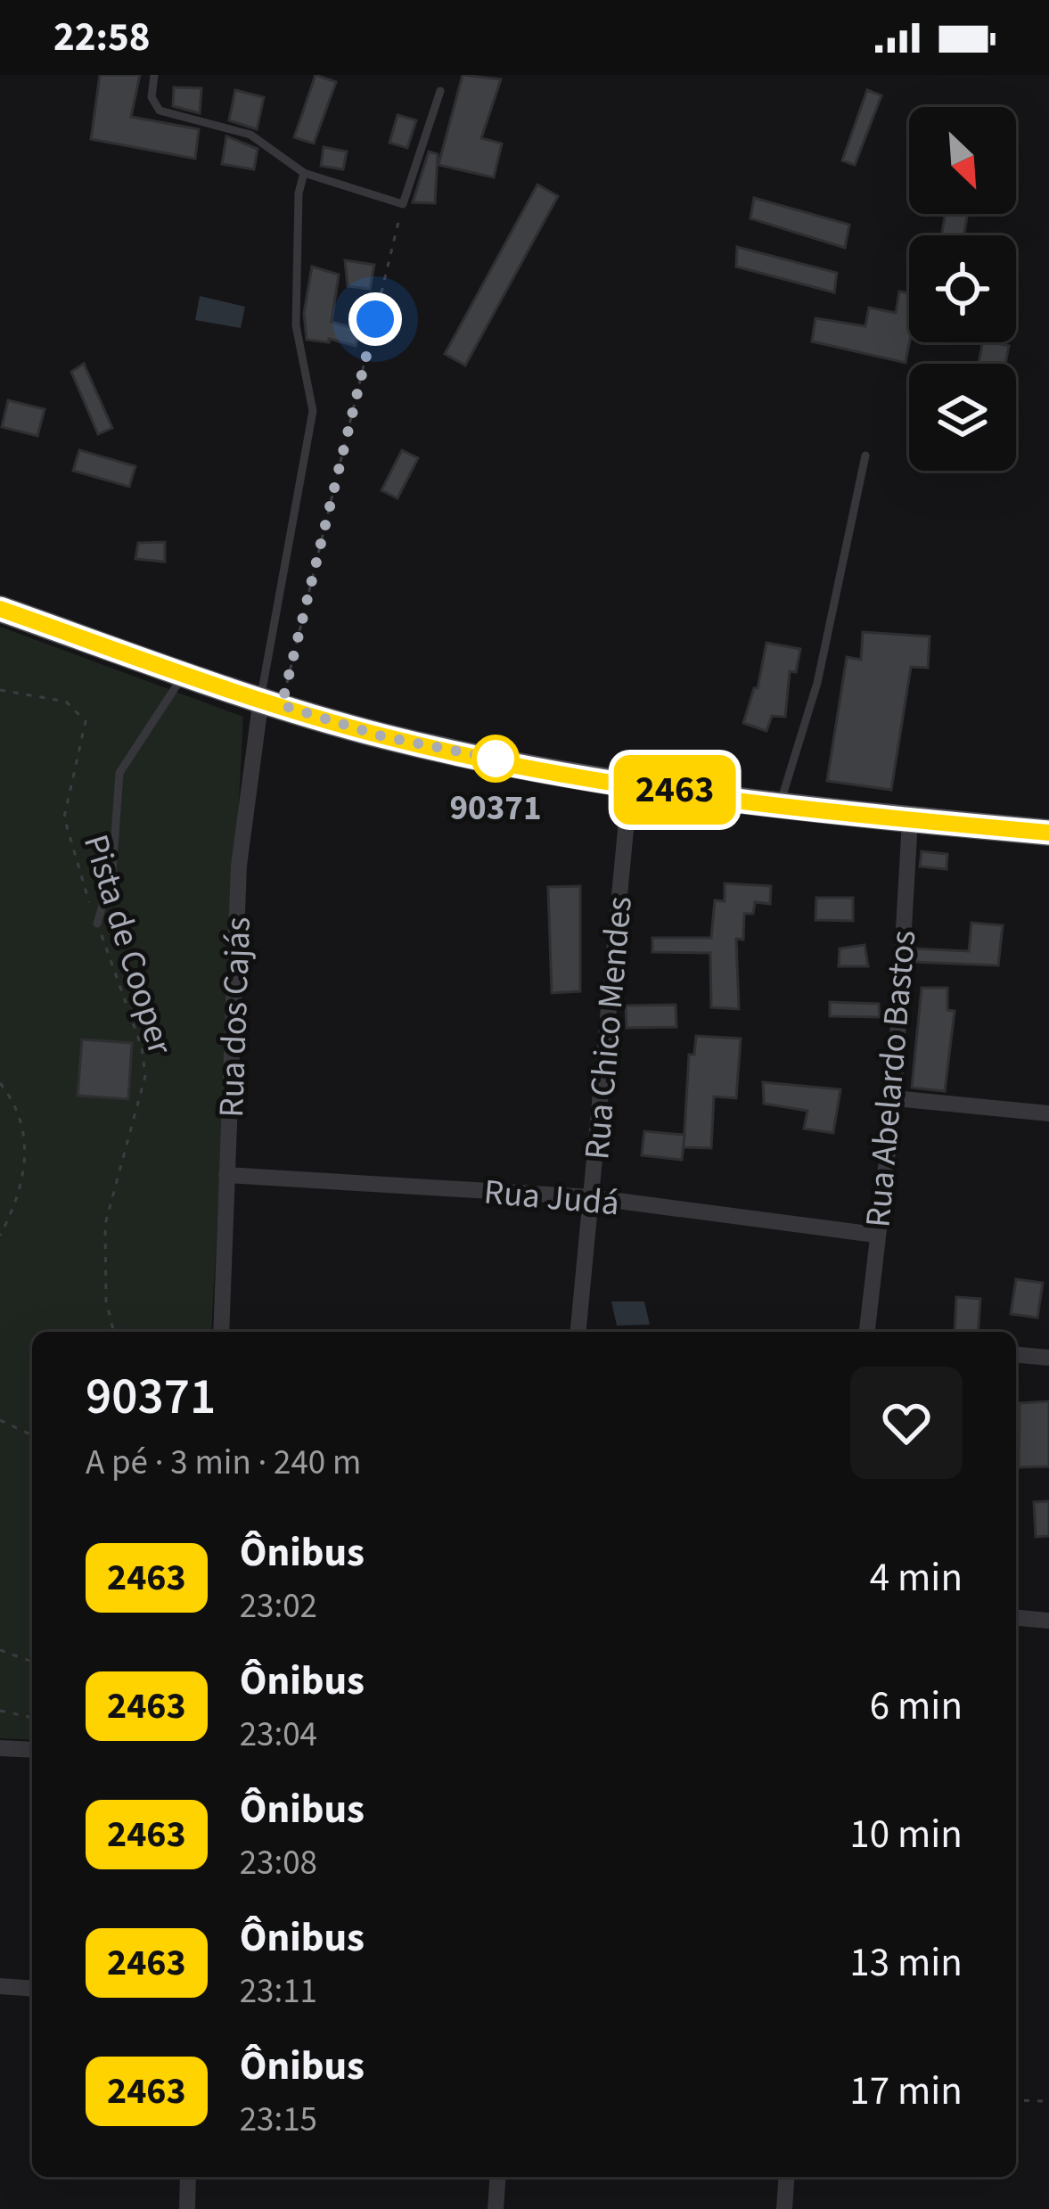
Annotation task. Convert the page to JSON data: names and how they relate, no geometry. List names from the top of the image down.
{
  "streets": {
    "street": [
      "Rua dos Cajás",
      "Rua Chico Mendes",
      "Rua Abelardo Bastos",
      "Rua Judá"
    ],
    "path": ["Pista de Cooper"]
  },
  "crossings": [
    ["Rua dos Cajás", "Rua Judá"],
    ["Rua Chico Mendes", "Rua Judá"],
    ["Rua Abelardo Bastos", "Rua Judá"]
  ],
  "places": ["90371"],
  "lines": ["bus line 2463"],
  "north": "bottom right",
  "page": {
    "status": "22:58",
    "on_map": "2463",
    "heading": ["90371", "A pé · 3 min · 240 m"],
    "list": [
      {
        "mark": "2463",
        "name": "Ônibus",
        "note": "23:02",
        "value": "4 min"
      },
      {
        "mark": "2463",
        "name": "Ônibus",
        "note": "23:04",
        "value": "6 min"
      },
      {
        "mark": "2463",
        "name": "Ônibus",
        "note": "23:08",
        "value": "10 min"
      },
      {
        "mark": "2463",
        "name": "Ônibus",
        "note": "23:11",
        "value": "13 min"
      },
      {
        "mark": "2463",
        "name": "Ônibus",
        "note": "23:15",
        "value": "17 min"
      }
    ]
  }
}
